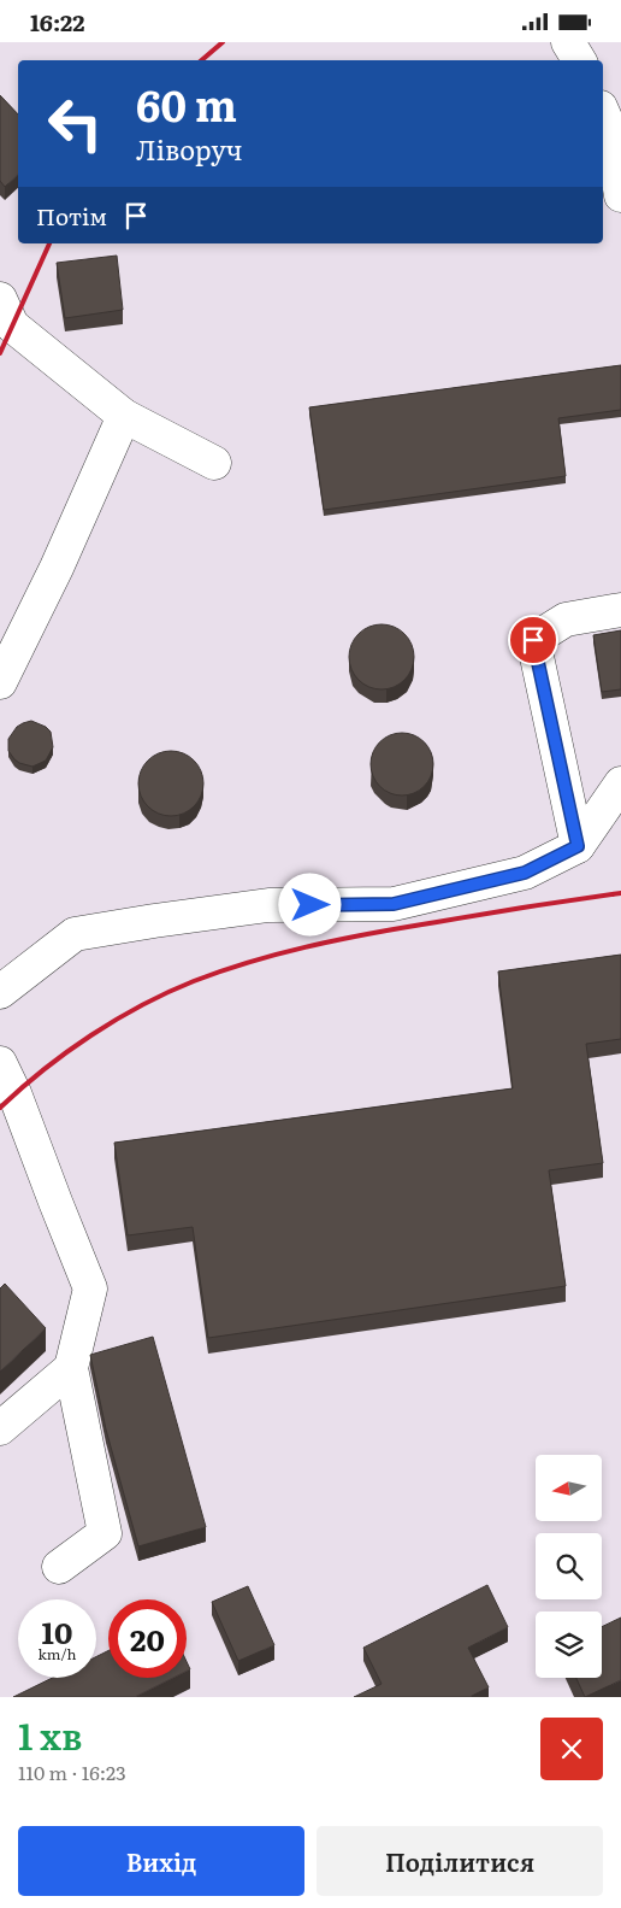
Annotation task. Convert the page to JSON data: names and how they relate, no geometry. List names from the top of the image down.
{
  "north": "left",
  "page": {
    "status": "16:22",
    "turn": ["60 m", "Ліворуч"],
    "then": "Потім",
    "speed": "10 km/h",
    "limit": "20",
    "heading": ["1 хв", "110 m · 16:23"],
    "buttons": ["Вихід", "Поділитися"]
  }
}
